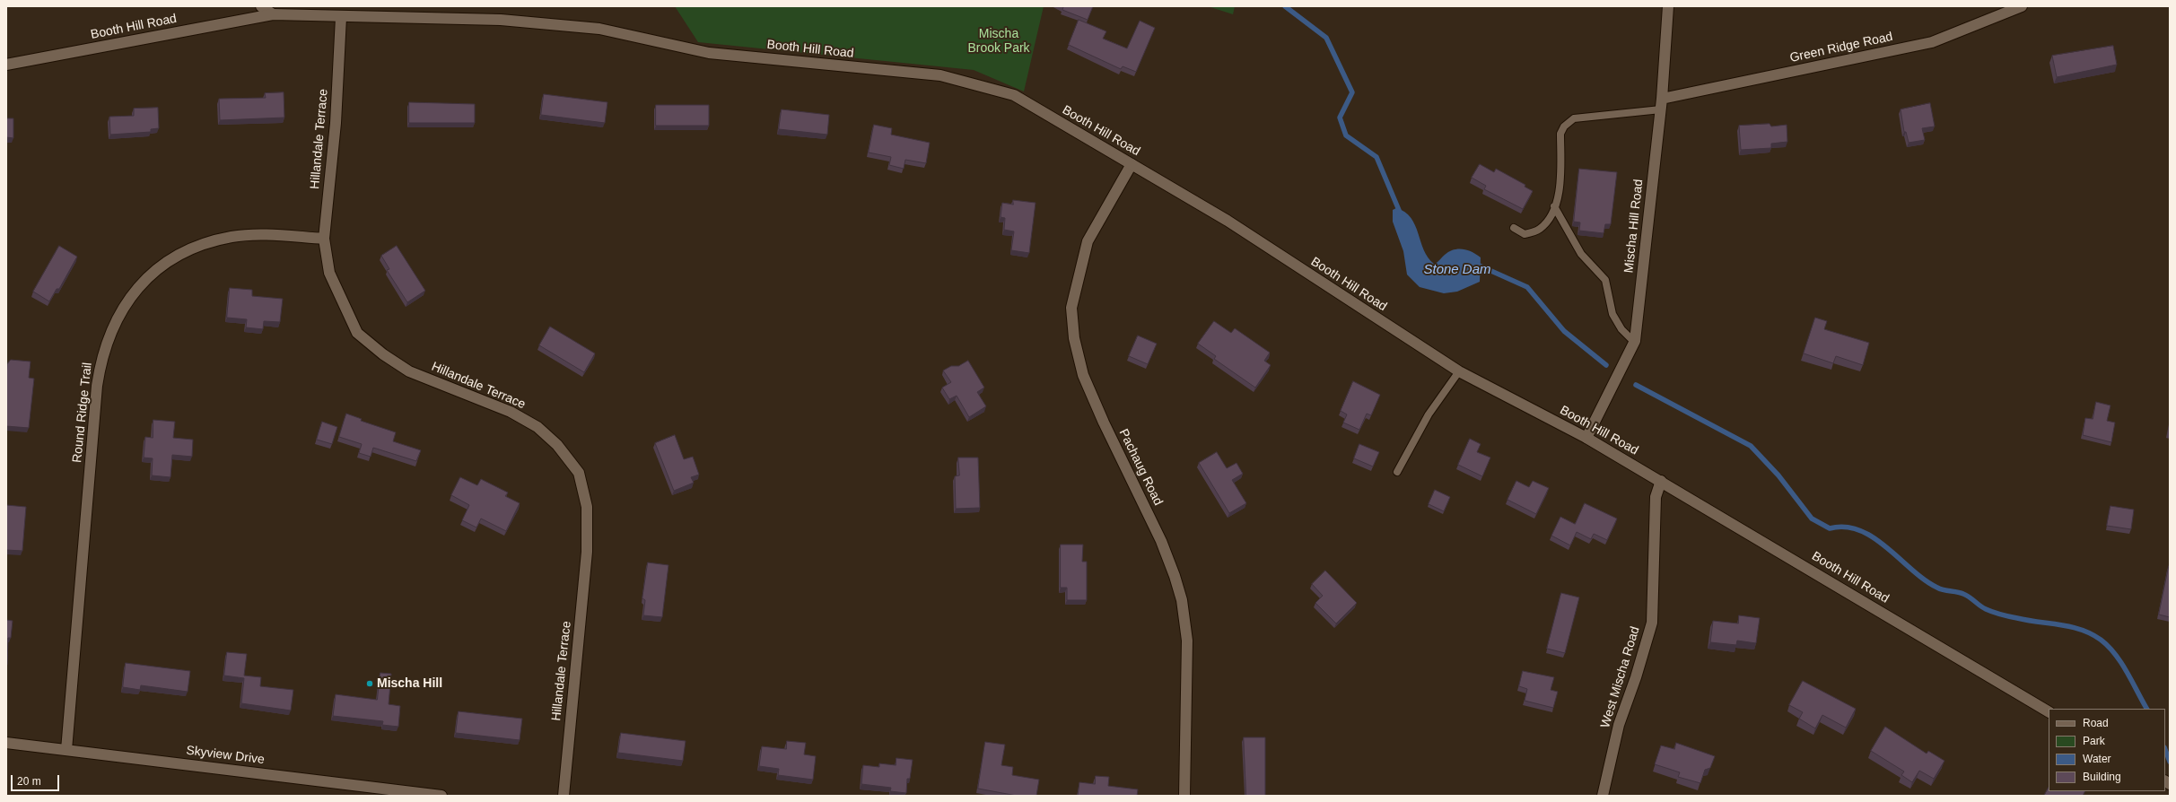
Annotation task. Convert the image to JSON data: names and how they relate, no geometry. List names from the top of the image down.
{
  "streets": {
    "street": [
      "Booth Hill Road",
      "Green Ridge Road",
      "Hillandale Terrace",
      "Mischa Hill Road",
      "Round Ridge Trail",
      "Pachaug Road",
      "West Mischa Road",
      "Skyview Drive"
    ]
  },
  "crossings": [
    ["Booth Hill Road", "Hillandale Terrace"],
    ["Booth Hill Road", "Mischa Hill Road"],
    ["Booth Hill Road", "Pachaug Road"],
    ["Booth Hill Road", "West Mischa Road"],
    ["Green Ridge Road", "Mischa Hill Road"],
    ["Hillandale Terrace", "Round Ridge Trail"],
    ["Round Ridge Trail", "Skyview Drive"]
  ],
  "water": ["Stone Dam"],
  "parks": ["Mischa Brook Park"],
  "places": ["Mischa Hill"],
  "legend": [
    "Road",
    "Park",
    "Water",
    "Building"
  ],
  "scale_bar": "20 m"
}
